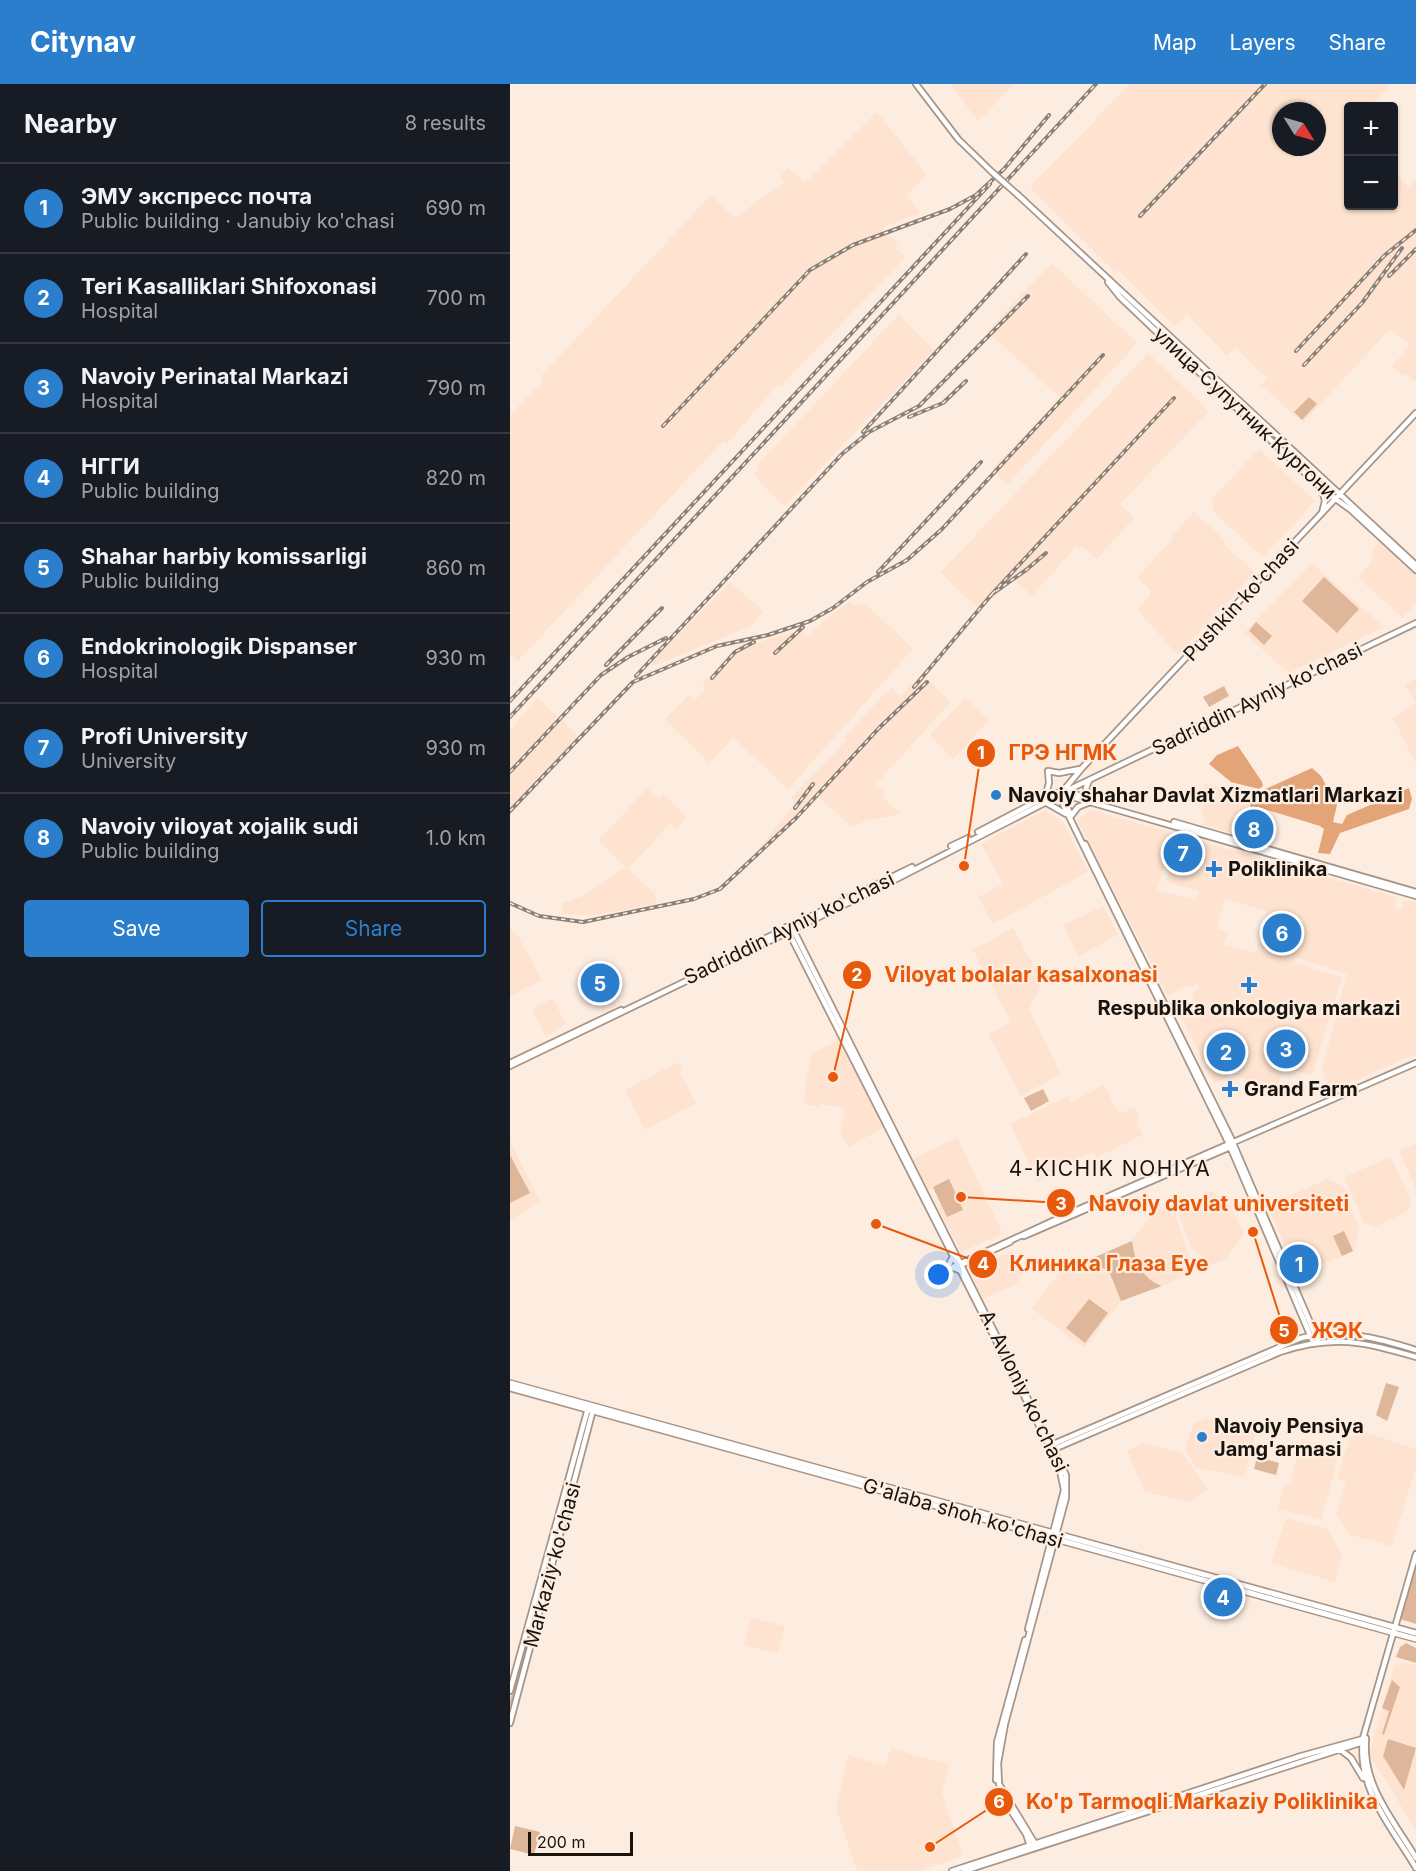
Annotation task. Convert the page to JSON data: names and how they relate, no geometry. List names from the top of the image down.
{
  "streets": {
    "main road": [
      "улица Супутник Кургони",
      "Pushkin ko'chasi",
      "Sadriddin Ayniy ko'chasi",
      "A. Avloniy ko'chasi",
      "G'alaba shoh ko'chasi",
      "Markaziy ko'chasi"
    ]
  },
  "crossings": [
    ["улица Супутник Кургони", "Pushkin ko'chasi"],
    ["Pushkin ko'chasi", "Sadriddin Ayniy ko'chasi"],
    ["Sadriddin Ayniy ko'chasi", "A. Avloniy ko'chasi"],
    ["A. Avloniy ko'chasi", "G'alaba shoh ko'chasi"],
    ["G'alaba shoh ko'chasi", "Markaziy ko'chasi"]
  ],
  "districts": ["4-KICHIK NOHIYA"],
  "places": {
    "other": [
      "Navoiy shahar Davlat Xizmatlari Markazi",
      "ГРЭ НГМК",
      "Viloyat bolalar kasalxonasi",
      "Navoiy davlat universiteti",
      "Клиника Глаза Eye",
      "ЖЭК",
      "Navoiy Pensiya Jamg'armasi",
      "Ko'p Tarmoqli Markaziy Poliklinika"
    ],
    "health": ["Poliklinika", "Respublika onkologiya markazi", "Grand Farm"]
  },
  "scale_bar": "200 m",
  "north": "bottom right",
  "page": {
    "header": "Citynav",
    "nav": ["Map", "Layers", "Share"],
    "heading": ["Nearby", "8 results"],
    "map_buttons": ["+", "−"],
    "list": [
      {
        "mark": "1",
        "name": "ЭМУ экспресс почта",
        "note": "Public building · Janubiy ko'chasi",
        "value": "690 m"
      },
      {
        "mark": "2",
        "name": "Teri Kasalliklari Shifoxonasi",
        "note": "Hospital",
        "value": "700 m"
      },
      {
        "mark": "3",
        "name": "Navoiy Perinatal Markazi",
        "note": "Hospital",
        "value": "790 m"
      },
      {
        "mark": "4",
        "name": "НГГИ",
        "note": "Public building",
        "value": "820 m"
      },
      {
        "mark": "5",
        "name": "Shahar harbiy komissarligi",
        "note": "Public building",
        "value": "860 m"
      },
      {
        "mark": "6",
        "name": "Endokrinologik Dispanser",
        "note": "Hospital",
        "value": "930 m"
      },
      {
        "mark": "7",
        "name": "Profi University",
        "note": "University",
        "value": "930 m"
      },
      {
        "mark": "8",
        "name": "Navoiy viloyat xojalik sudi",
        "note": "Public building",
        "value": "1.0 km"
      }
    ],
    "pins": [
      "8",
      "7",
      "6",
      "5",
      "3",
      "2",
      "1",
      "4"
    ],
    "buttons": ["Save", "Share"],
    "scale": "200 m"
  }
}
